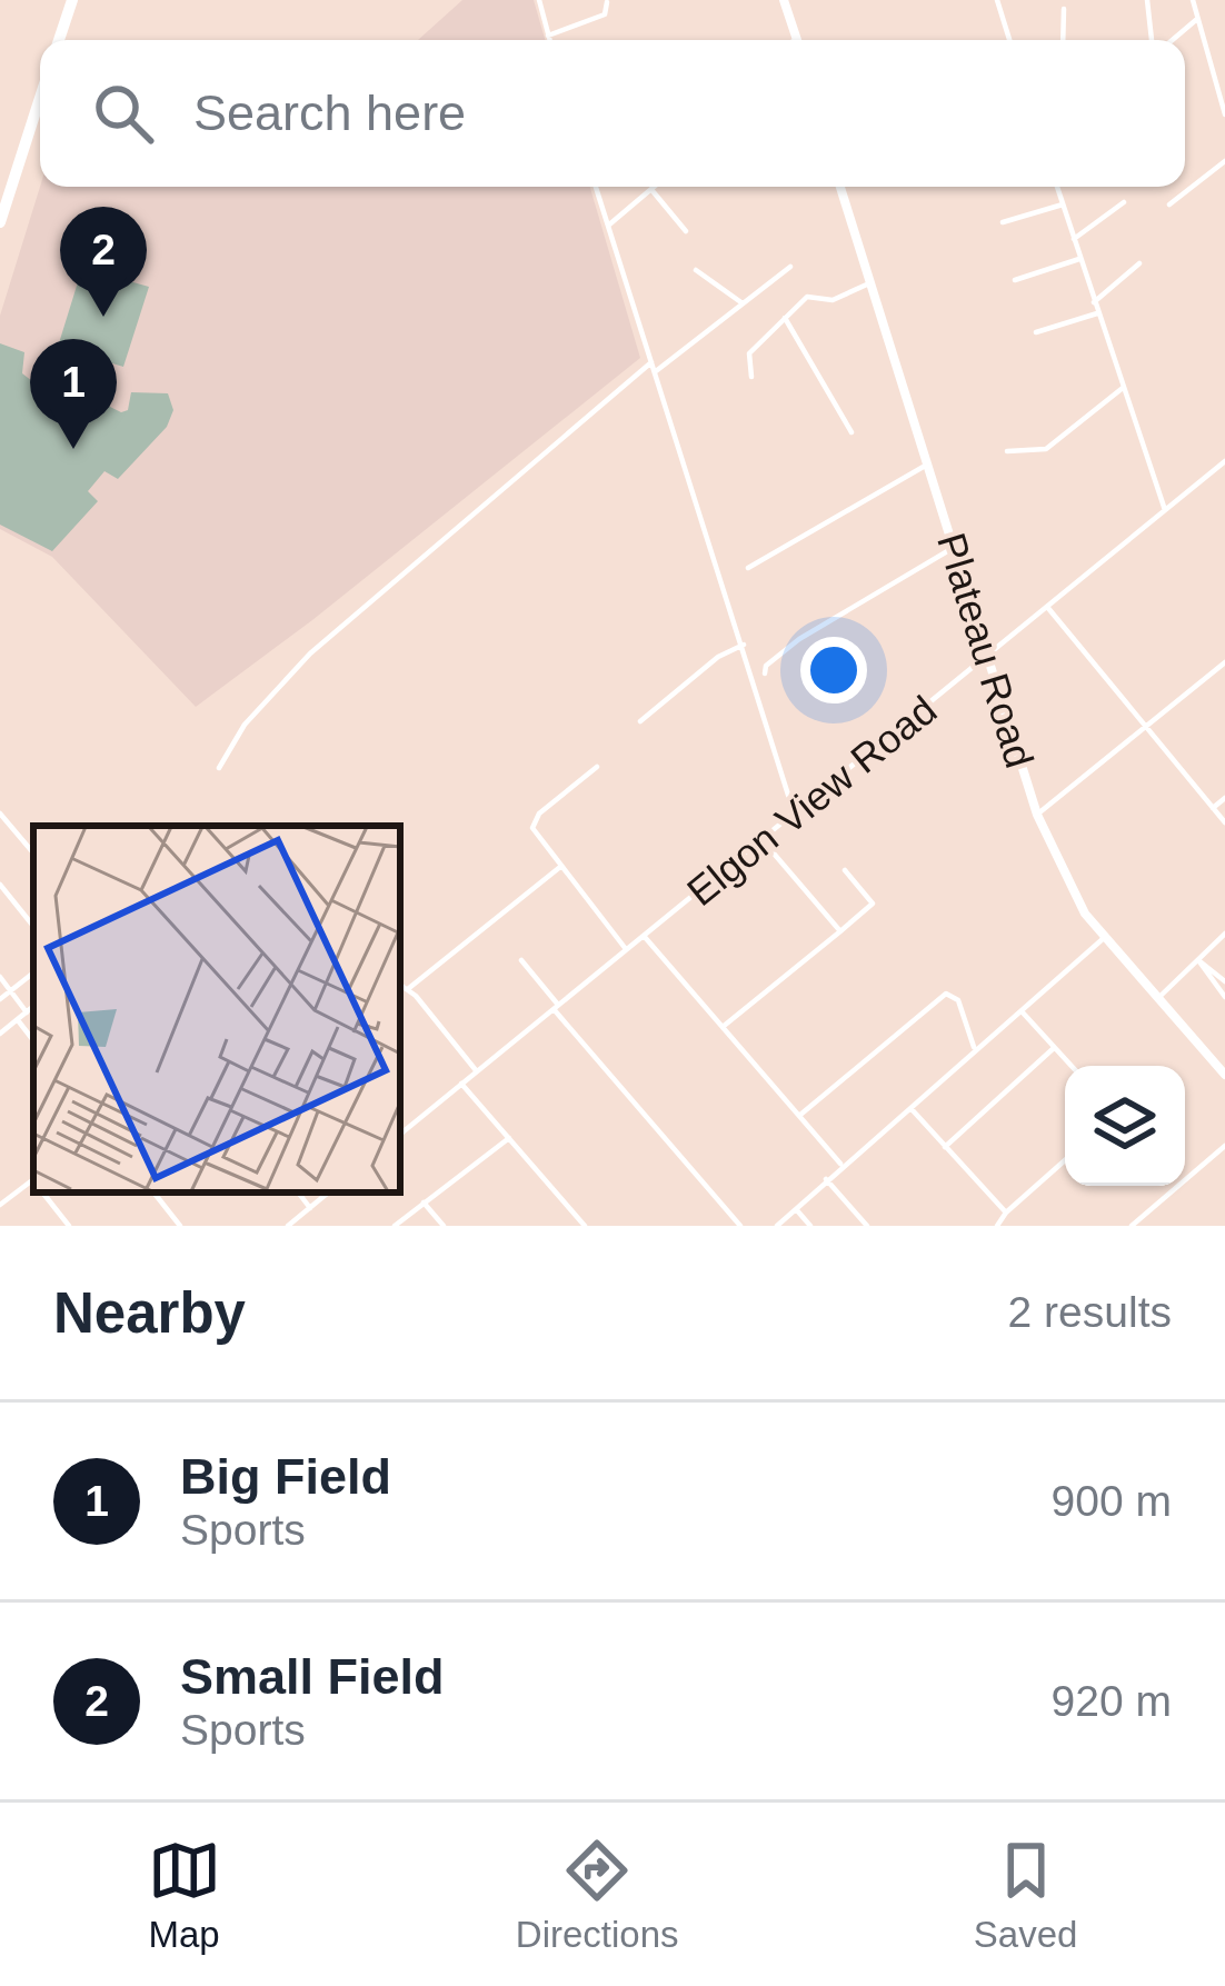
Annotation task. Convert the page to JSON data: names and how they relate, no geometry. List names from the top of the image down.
{
  "streets": {
    "street": ["Plateau Road", "Elgon View Road"]
  },
  "crossings": [
    ["Plateau Road", "Elgon View Road"]
  ],
  "page": {
    "search": "Search here",
    "pins": ["2", "1"],
    "heading": ["Nearby", "2 results"],
    "list": [
      {
        "mark": "1",
        "name": "Big Field",
        "note": "Sports",
        "value": "900 m"
      },
      {
        "mark": "2",
        "name": "Small Field",
        "note": "Sports",
        "value": "920 m"
      }
    ],
    "nav": ["Map", "Directions", "Saved"]
  }
}
